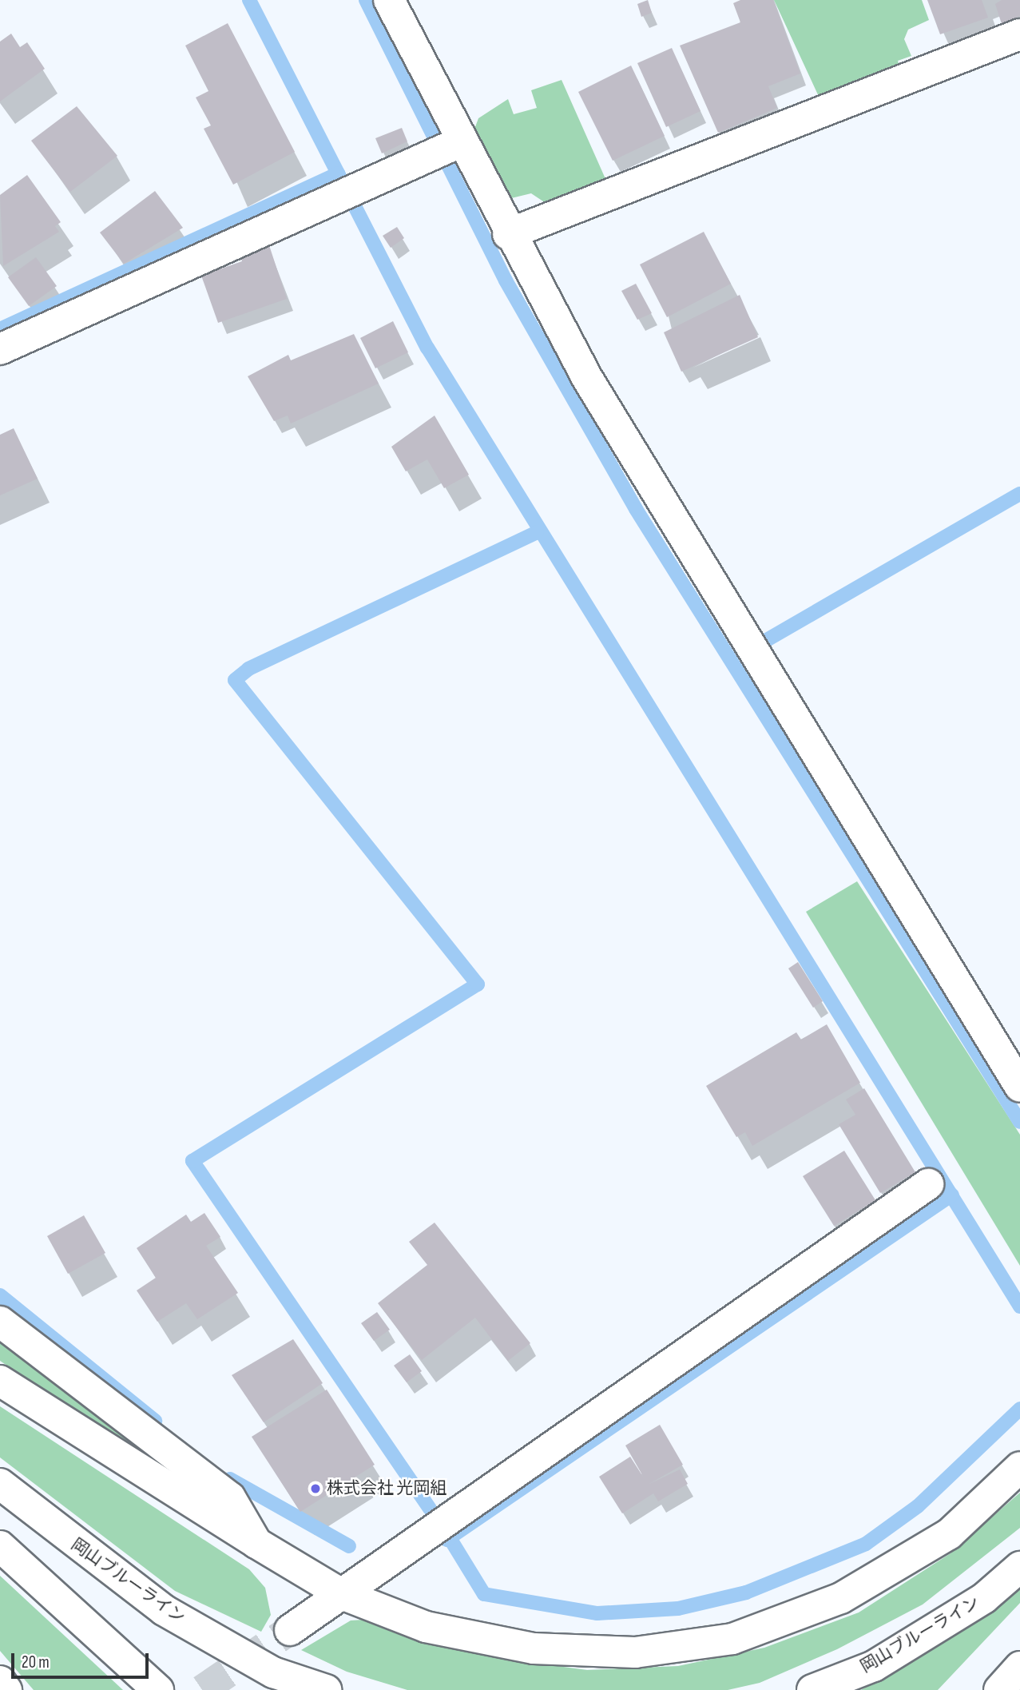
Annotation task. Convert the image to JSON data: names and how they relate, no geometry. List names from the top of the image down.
{
  "streets": {
    "main road": ["岡山ブルーライン"]
  },
  "places": ["株式会社 光岡組"],
  "scale_bar": "20 m"
}
